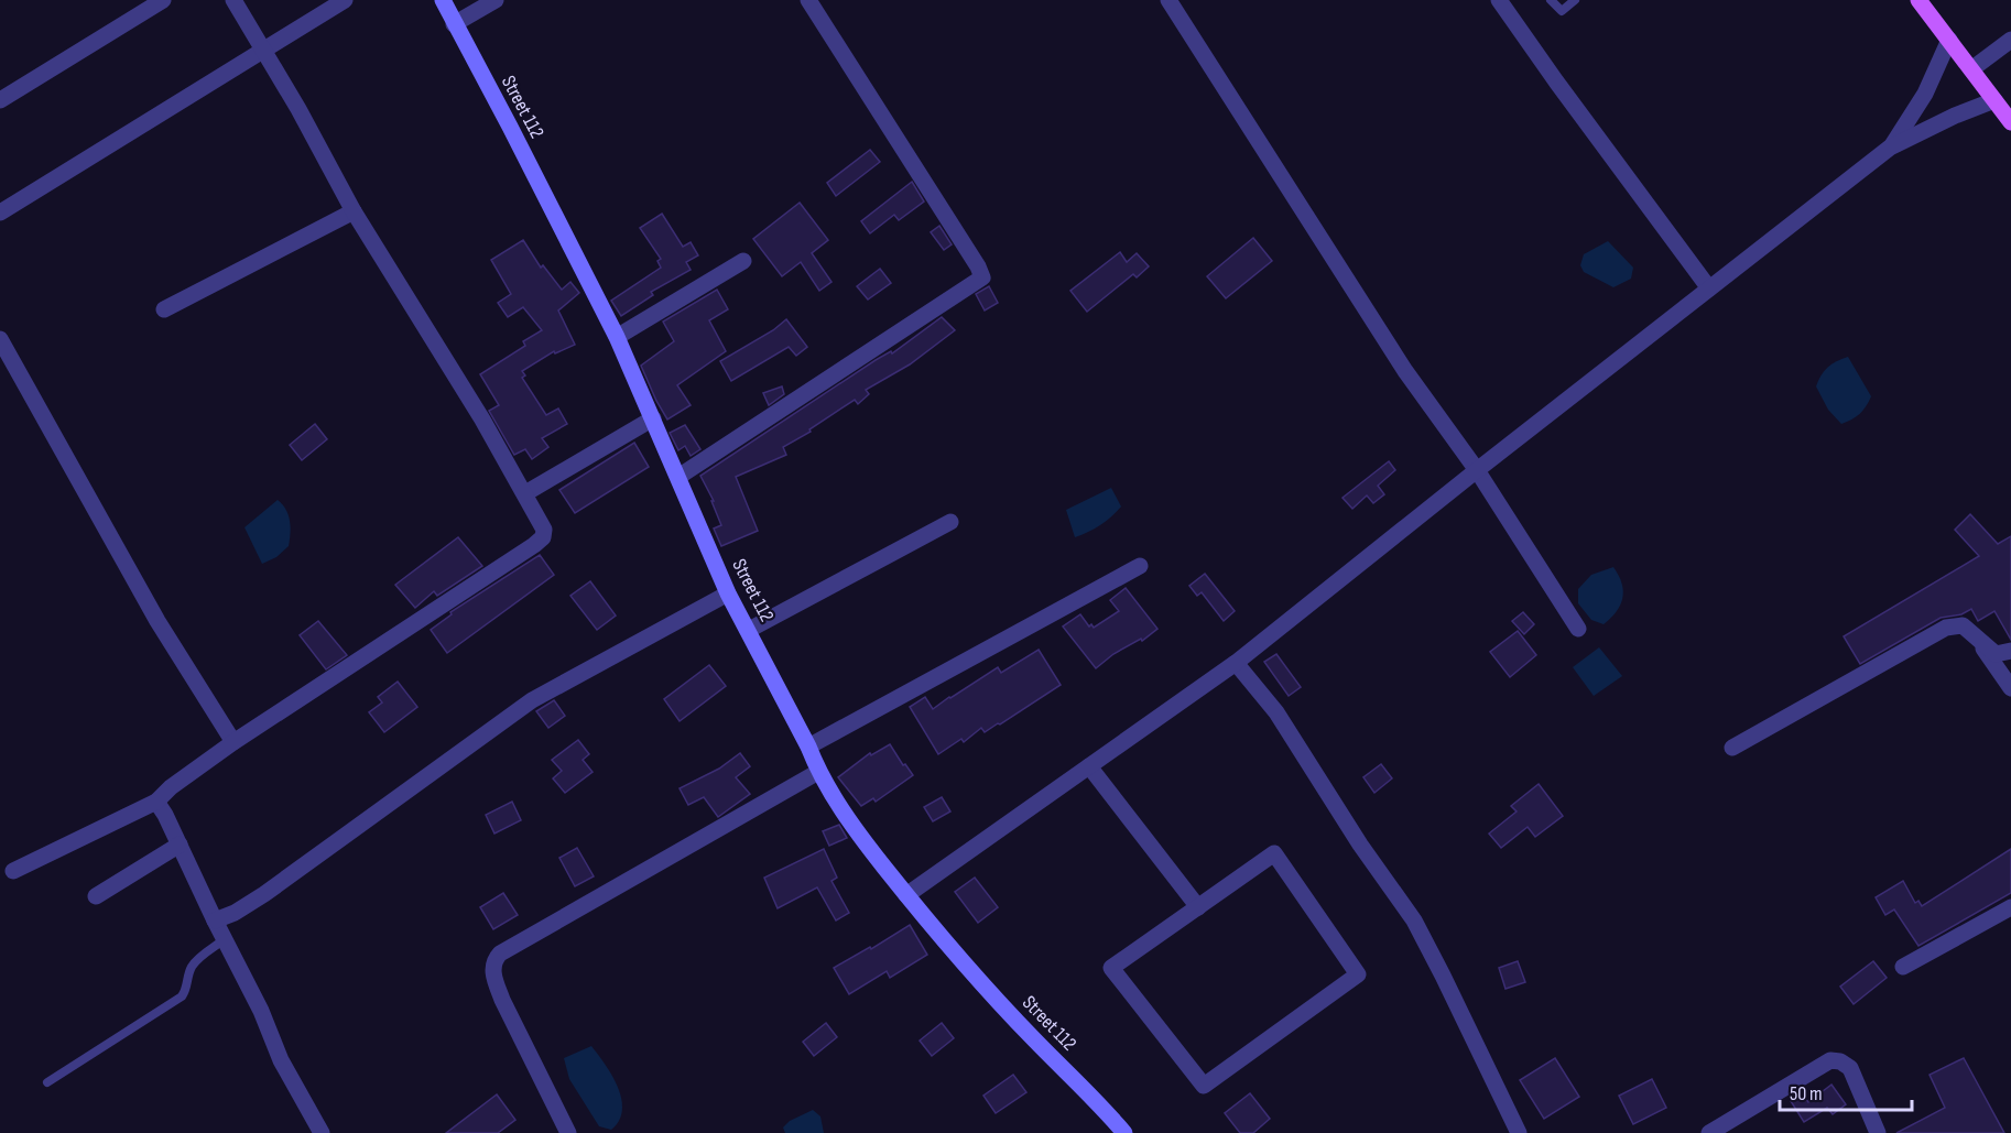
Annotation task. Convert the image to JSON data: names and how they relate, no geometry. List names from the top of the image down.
{
  "streets": {
    "street": ["Street 112"]
  },
  "scale_bar": "50 m"
}
